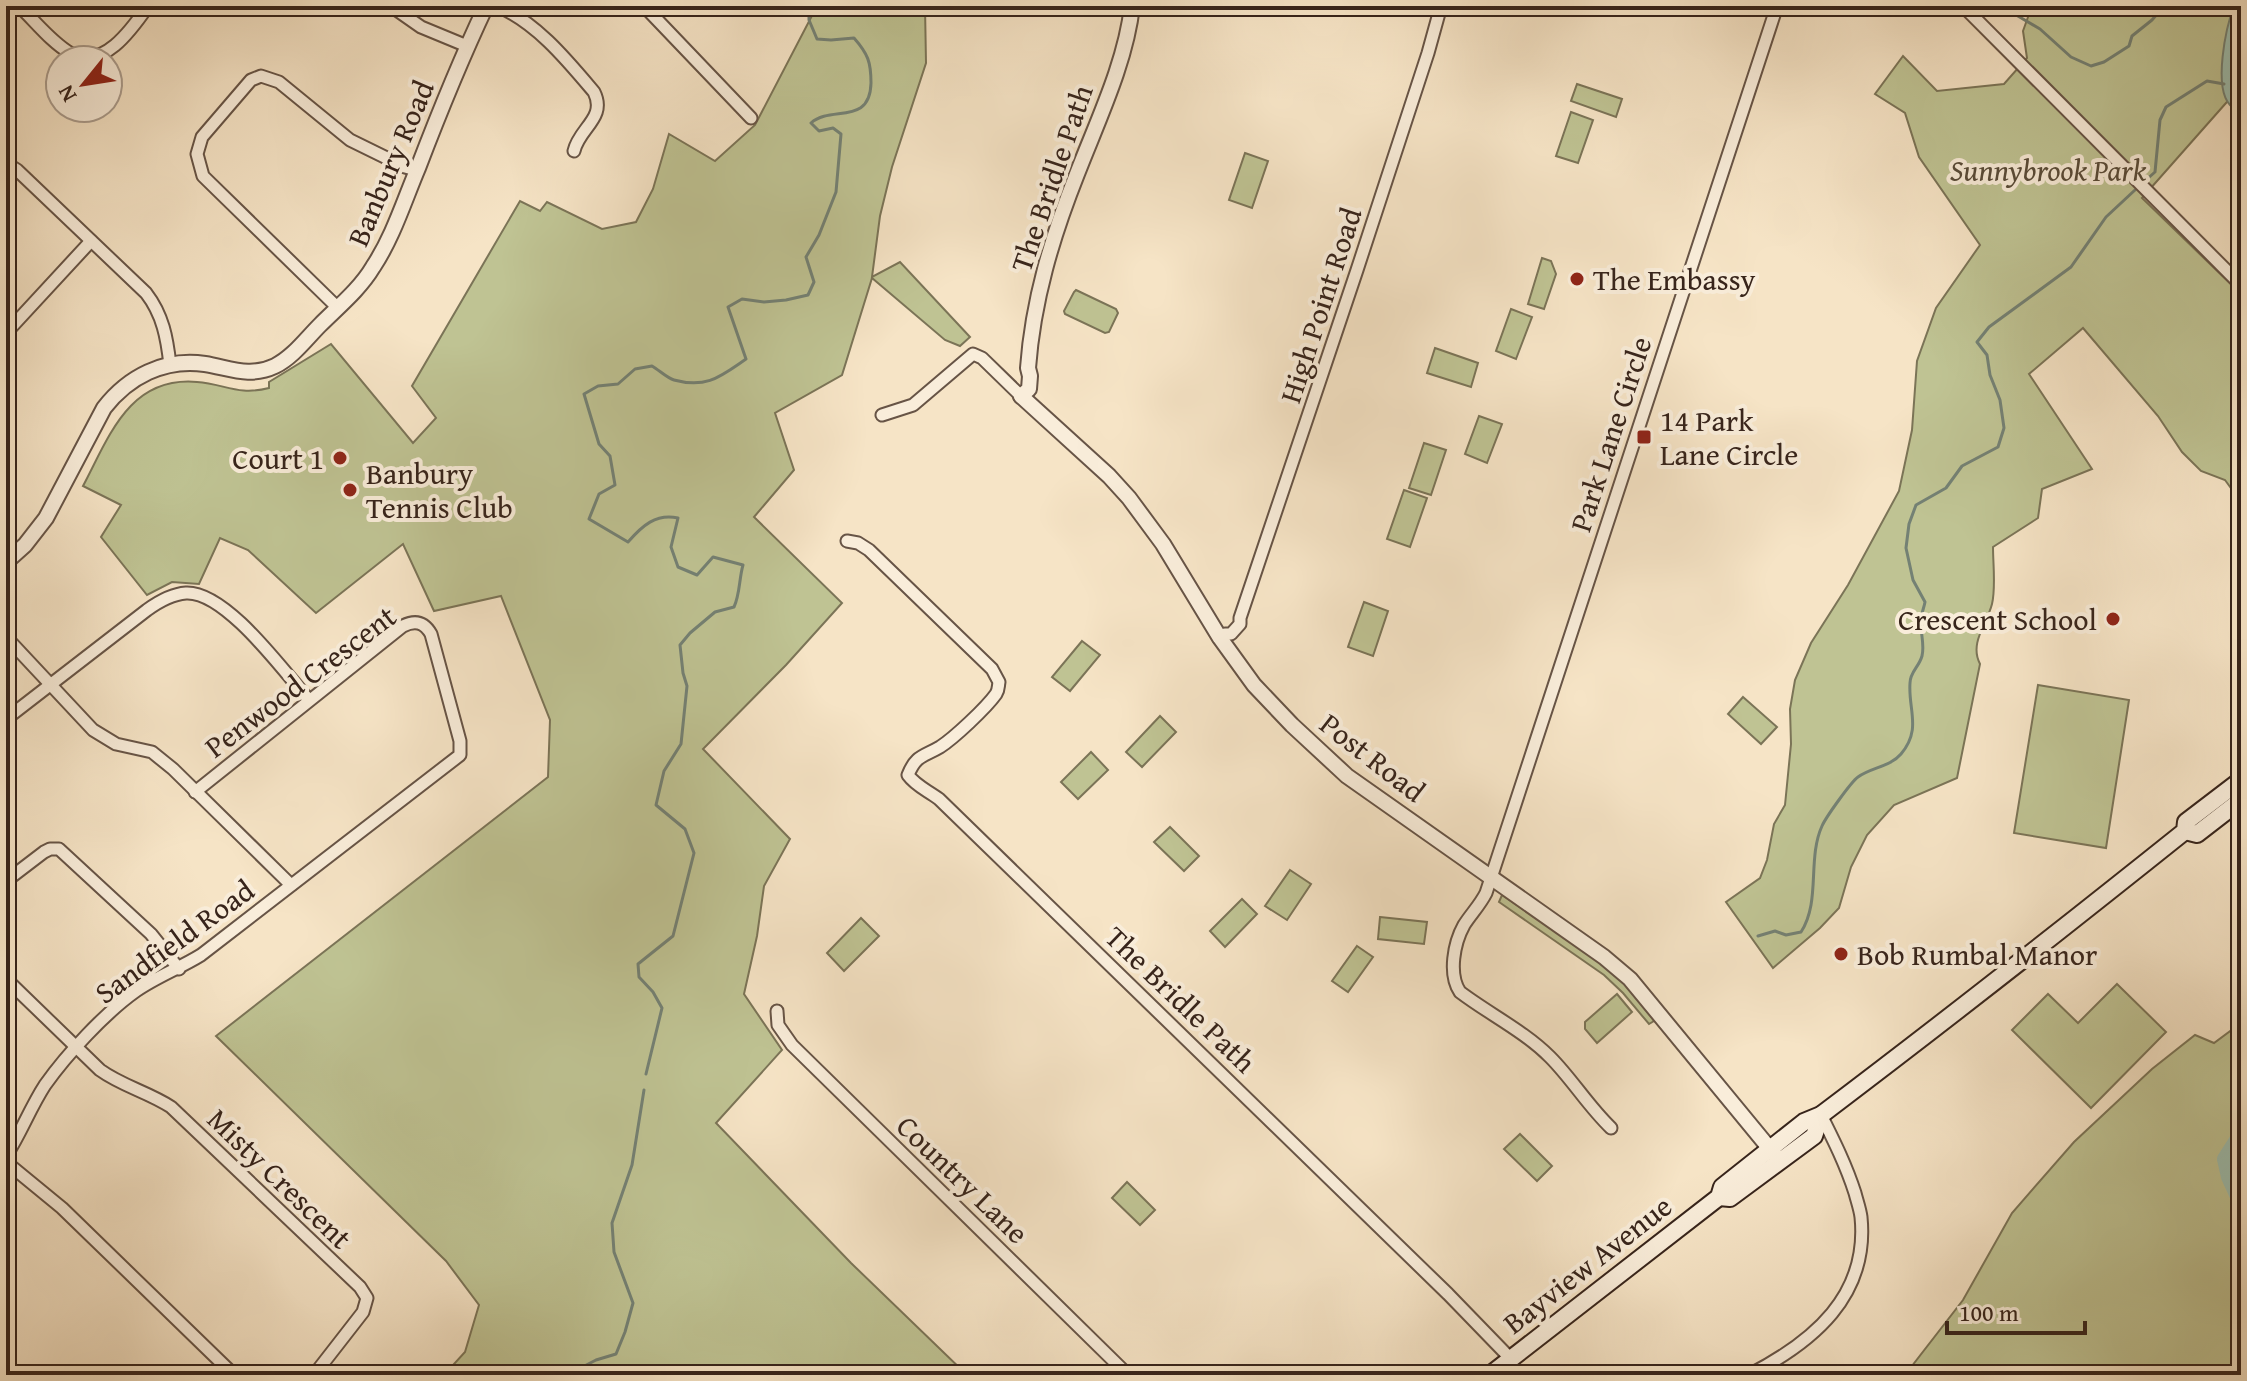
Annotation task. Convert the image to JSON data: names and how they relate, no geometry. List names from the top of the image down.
{
  "streets": {
    "main road": ["Bayview Avenue"],
    "street": [
      "Banbury Road",
      "The Bridle Path",
      "High Point Road",
      "Park Lane Circle",
      "Penwood Crescent",
      "Post Road",
      "Sandfield Road",
      "Misty Crescent",
      "Country Lane"
    ]
  },
  "crossings": [
    ["The Bridle Path", "Post Road"],
    ["The Bridle Path", "Bayview Avenue"],
    ["High Point Road", "Post Road"],
    ["Park Lane Circle", "Post Road"],
    ["Penwood Crescent", "Sandfield Road"],
    ["Post Road", "Bayview Avenue"],
    ["Sandfield Road", "Misty Crescent"]
  ],
  "parks": ["Sunnybrook Park"],
  "places": {
    "other": [
      "The Embassy",
      "Court 1",
      "Banbury Tennis Club",
      "Crescent School",
      "Bob Rumbal Manor"
    ],
    "transit": ["14 Park Lane Circle"]
  },
  "scale_bar": "100 m",
  "north": "bottom left"
}
